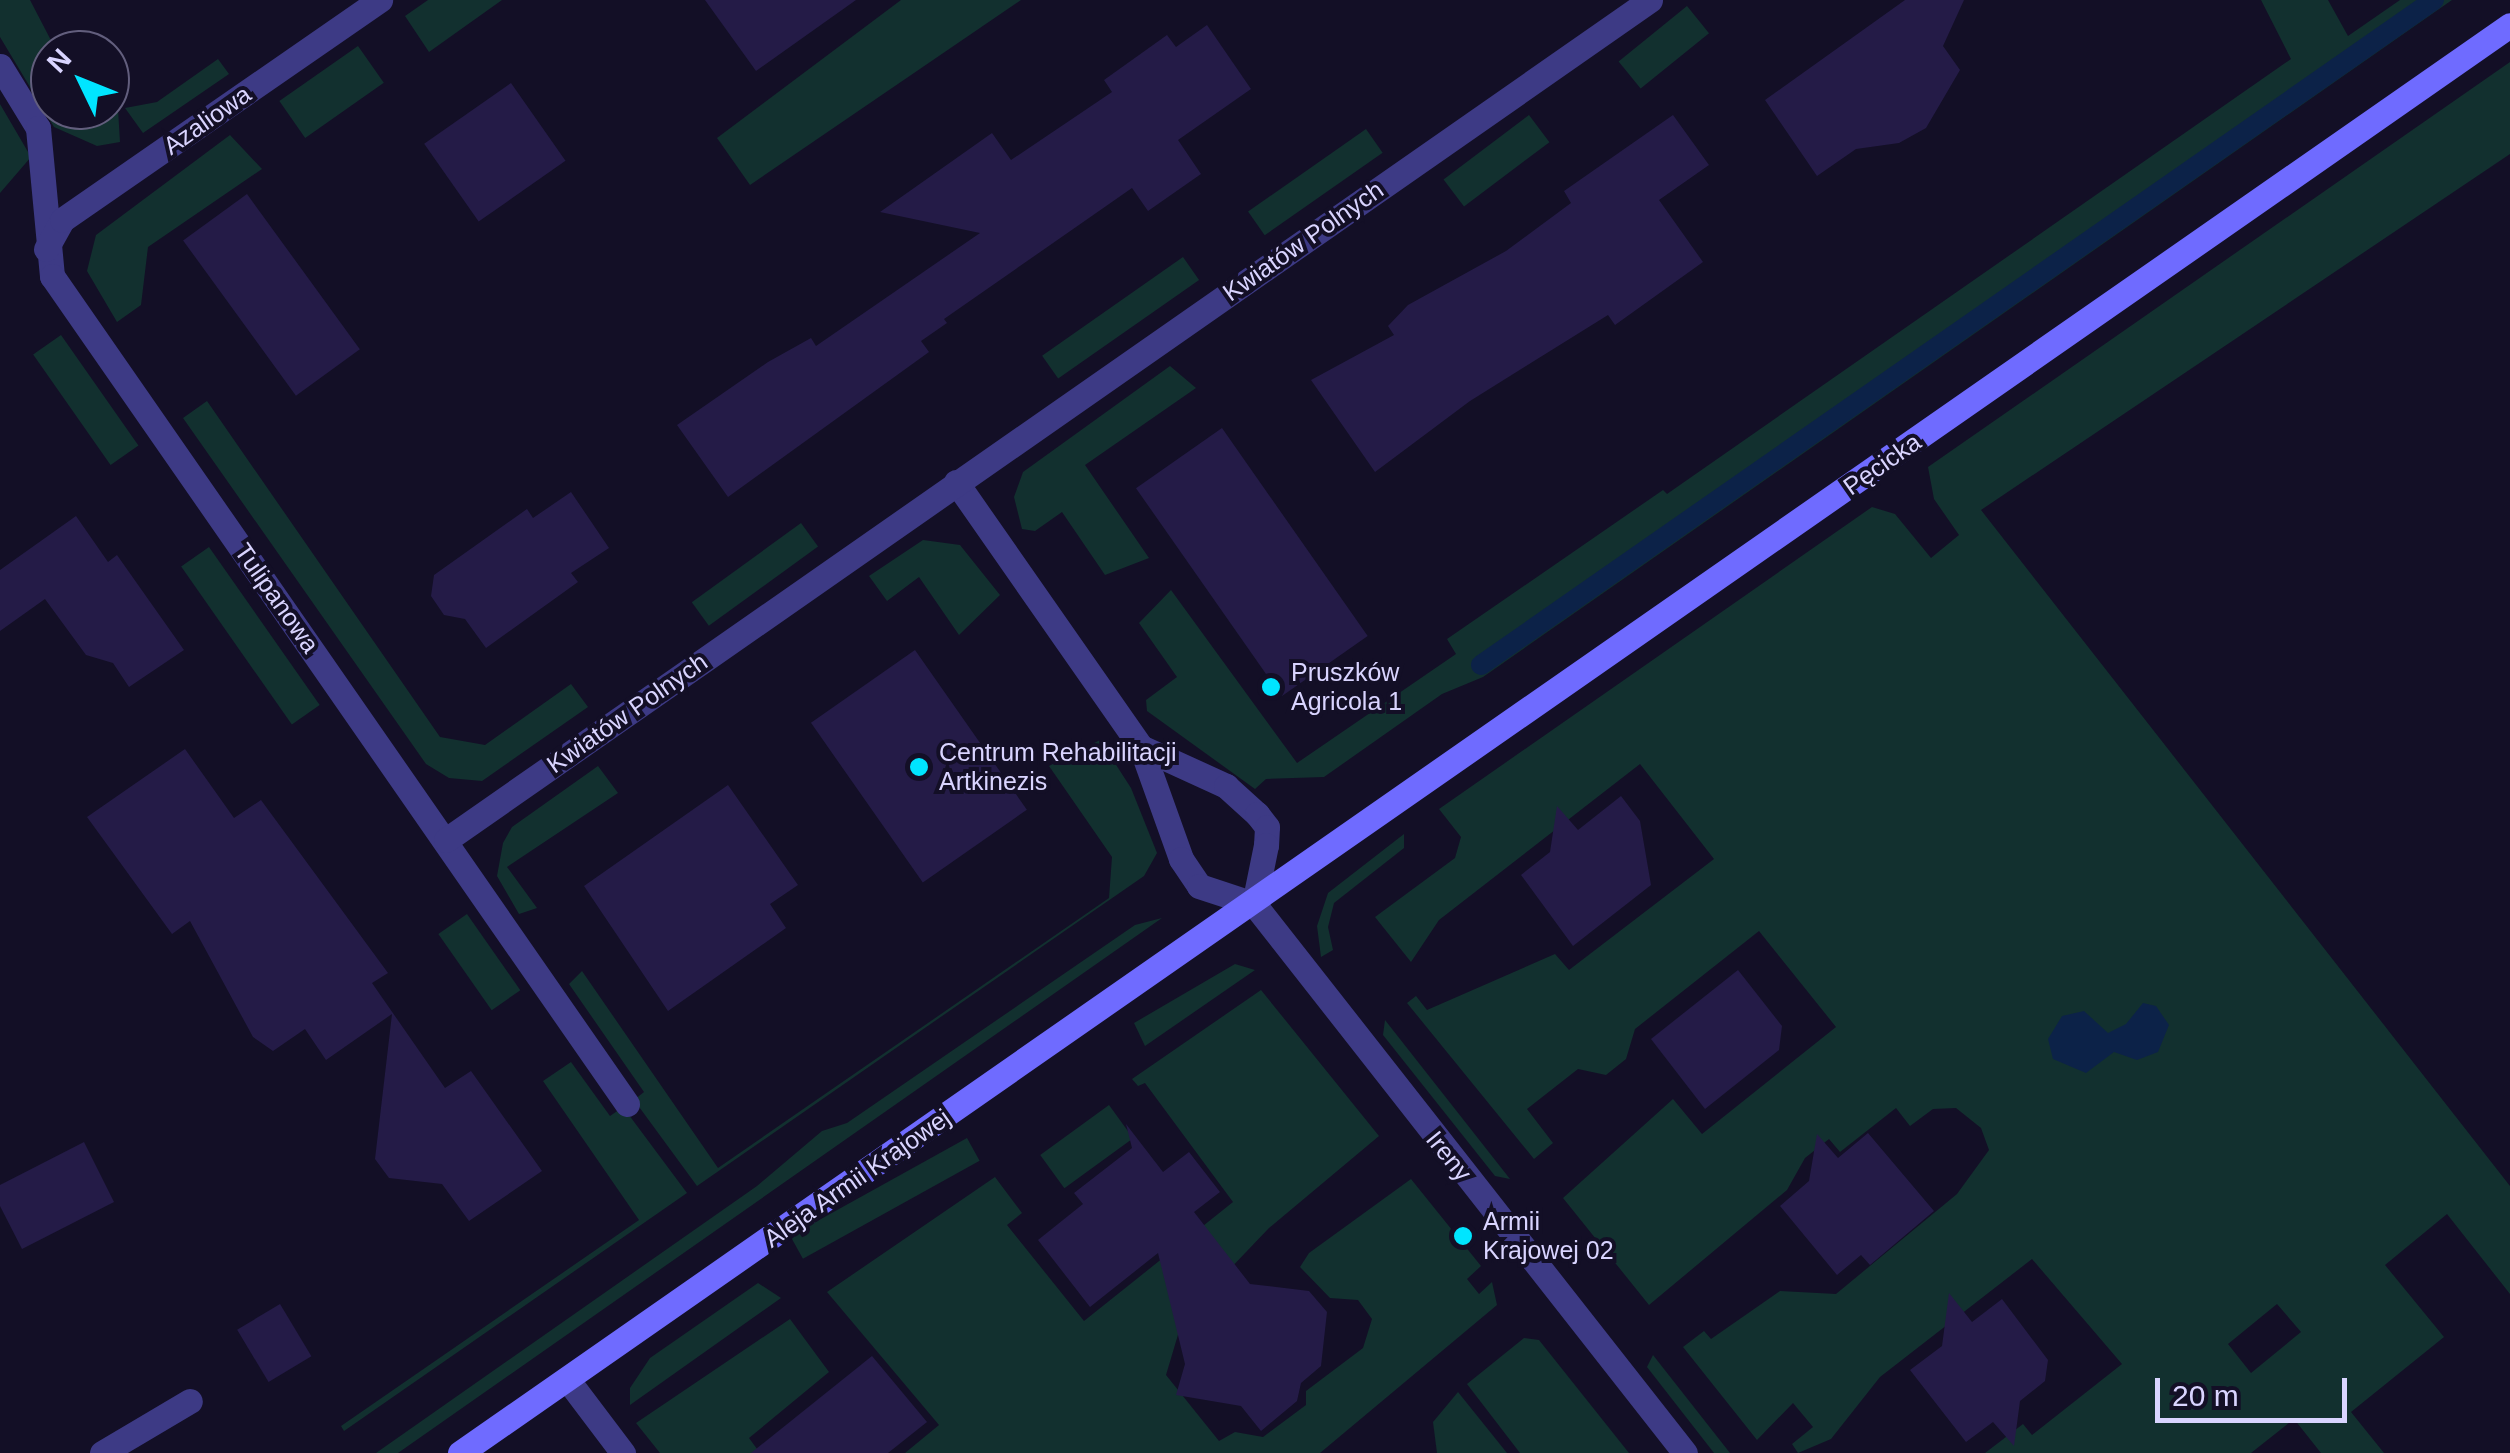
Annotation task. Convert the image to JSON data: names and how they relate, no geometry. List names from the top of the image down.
{
  "streets": {
    "street": [
      "Azaliowa",
      "Kwiatów Polnych",
      "Pęcicka",
      "Tulipanowa",
      "Ireny",
      "Aleja Armii Krajowej"
    ]
  },
  "crossings": [
    ["Azaliowa", "Tulipanowa"],
    ["Kwiatów Polnych", "Tulipanowa"],
    ["Pęcicka", "Ireny"],
    ["Pęcicka", "Aleja Armii Krajowej"],
    ["Ireny", "Aleja Armii Krajowej"]
  ],
  "places": ["Pruszków Agricola 1", "Centrum Rehabilitacji Artkinezis", "Armii Krajowej 02"],
  "scale_bar": "20 m",
  "north": "top left"
}
